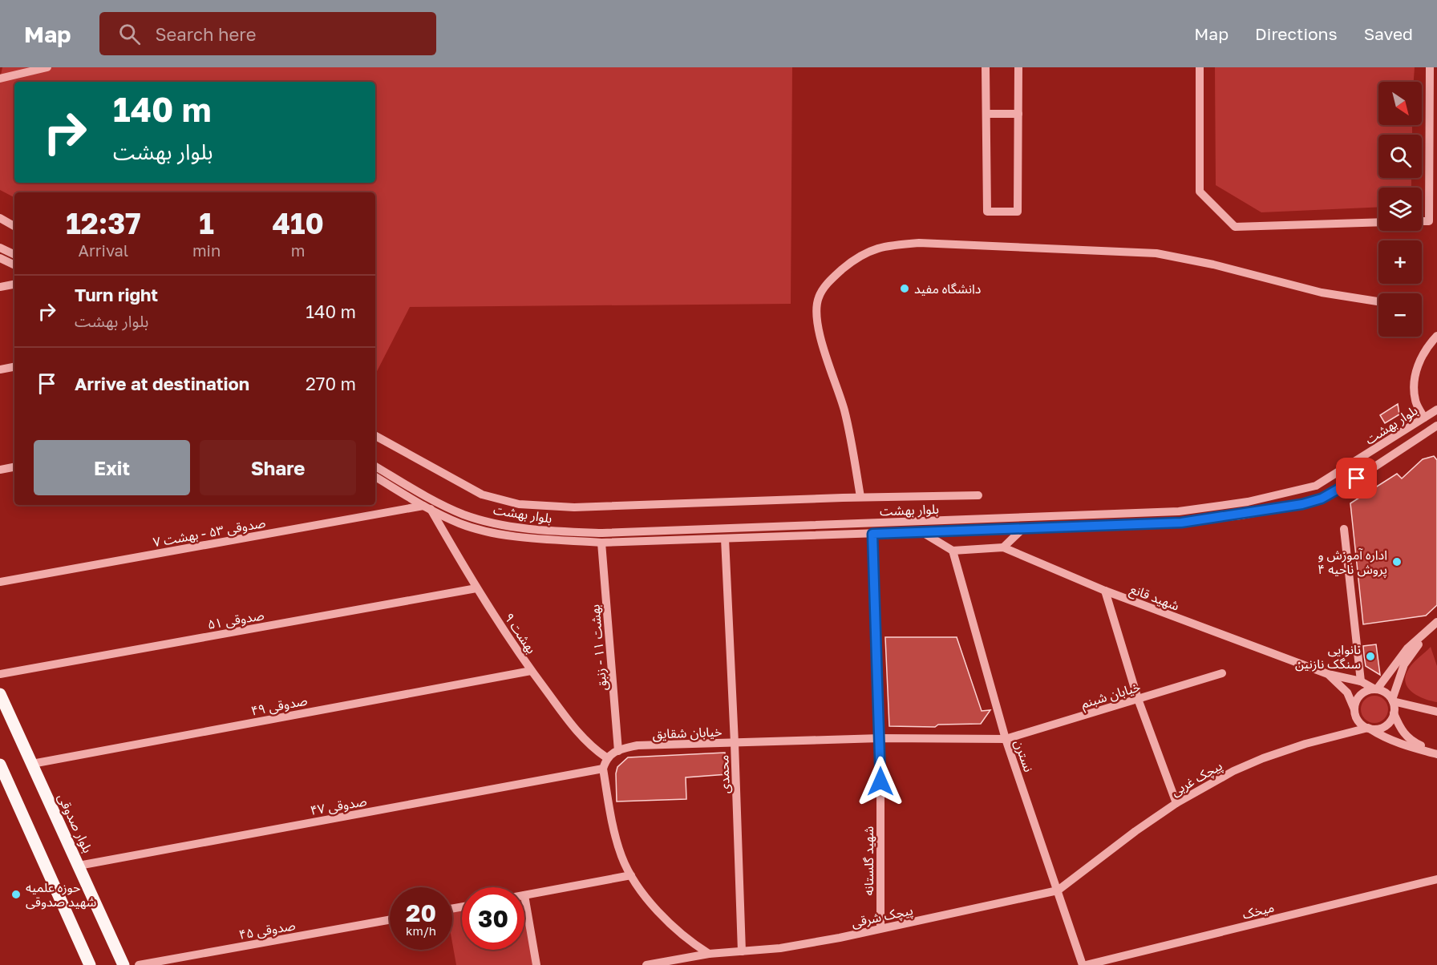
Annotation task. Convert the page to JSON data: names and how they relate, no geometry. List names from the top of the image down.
{
  "streets": {
    "main road": ["بلوار صدوقی"],
    "street": [
      "بلوار بهشت",
      "صدوقی ۵۳ - بهشت ۷",
      "شهید قانع",
      "صدوقی ۵۱",
      "بهشت ۹",
      "بهشت ۱۱ - زنبق",
      "خیابان شبنم",
      "صدوقی ۴۹",
      "خیابان شقایق",
      "نسترن",
      "محمدی",
      "پیچک غربی",
      "صدوقی ۴۷",
      "شهید گلستانه",
      "میخک",
      "پیچک شرقی",
      "صدوقی ۴۵"
    ]
  },
  "crossings": [
    ["بلوار بهشت", "صدوقی ۵۳ - بهشت ۷"],
    ["بلوار بهشت", "بهشت ۹"],
    ["بلوار بهشت", "بهشت ۱۱ - زنبق"],
    ["بلوار بهشت", "محمدی"],
    ["بلوار بهشت", "شهید گلستانه"],
    ["صدوقی ۵۳ - بهشت ۷", "بهشت ۹"],
    ["صدوقی ۵۱", "بهشت ۹"],
    ["بهشت ۹", "صدوقی ۴۹"],
    ["بهشت ۹", "خیابان شقایق"],
    ["بهشت ۱۱ - زنبق", "خیابان شقایق"],
    ["خیابان شبنم", "خیابان شقایق"],
    ["خیابان شبنم", "نسترن"],
    ["صدوقی ۴۹", "بلوار صدوقی"],
    ["خیابان شقایق", "نسترن"],
    ["خیابان شقایق", "محمدی"],
    ["خیابان شقایق", "شهید گلستانه"],
    ["نسترن", "پیچک غربی"],
    ["نسترن", "میخک"],
    ["نسترن", "پیچک شرقی"],
    ["محمدی", "پیچک شرقی"],
    ["پیچک غربی", "پیچک شرقی"],
    ["صدوقی ۴۷", "بلوار صدوقی"],
    ["شهید گلستانه", "پیچک شرقی"]
  ],
  "places": [
    "دانشگاه مفید",
    "اداره آموزش و پروش ناحیه ۴",
    "نانوایی سنگک نازنین",
    "حوزه علمیه شهید صدوقی"
  ],
  "north": "bottom right",
  "page": {
    "header": "Map",
    "search": "Search here",
    "nav": ["Map", "Directions", "Saved"],
    "map_buttons": ["+", "−"],
    "turn": ["140 m", "بلوار بهشت"],
    "eta": [
      "12:37",
      "Arrival",
      "1",
      "min",
      "410",
      "m"
    ],
    "list": [
      {
        "name": "Turn right",
        "note": "بلوار بهشت",
        "value": "140 m"
      },
      {
        "name": "Arrive at destination",
        "value": "270 m"
      }
    ],
    "buttons": ["Exit", "Share"],
    "speed": "20 km/h",
    "limit": "30"
  }
}
